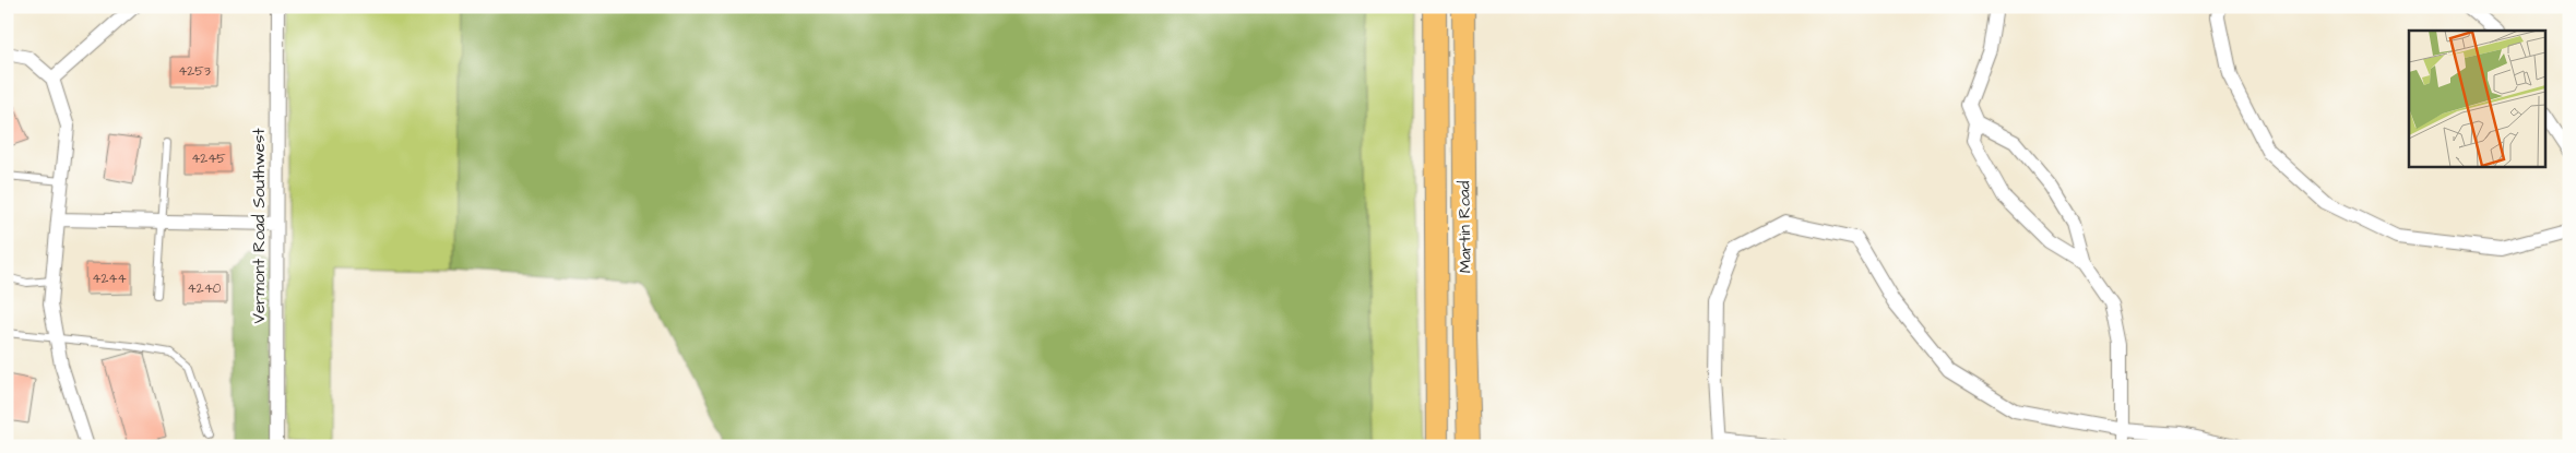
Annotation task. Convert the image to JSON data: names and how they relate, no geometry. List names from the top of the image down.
{
  "streets": {
    "main road": ["Martin Road"],
    "street": ["Vermont Road Southwest"]
  },
  "house_numbers": [
    "4253",
    "4245",
    "4244",
    "4240"
  ]
}
